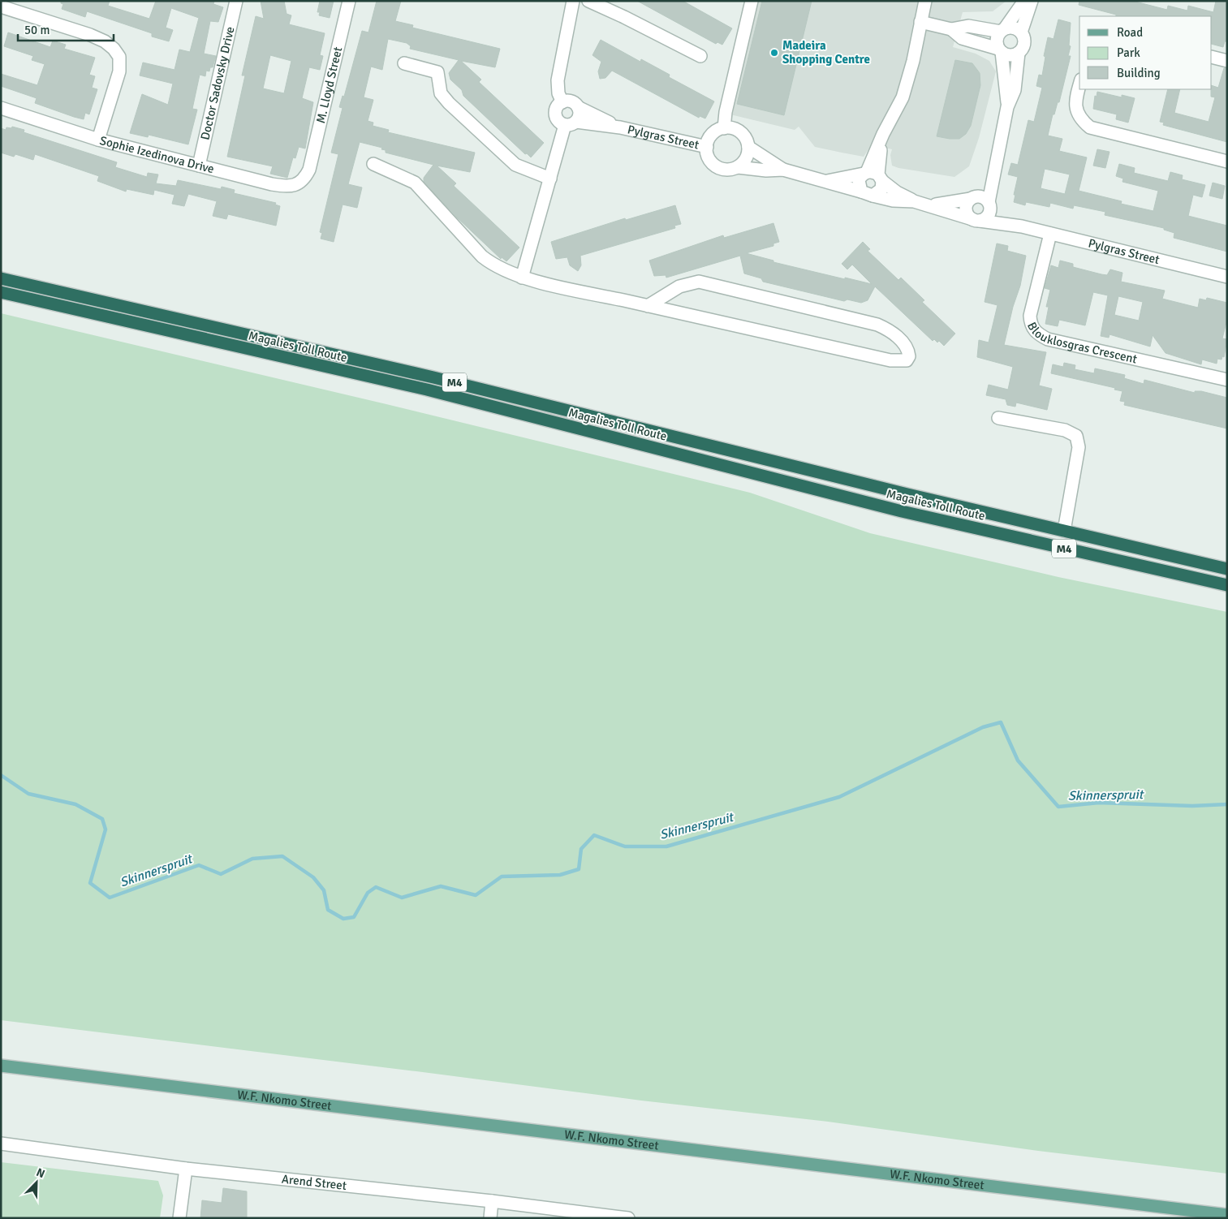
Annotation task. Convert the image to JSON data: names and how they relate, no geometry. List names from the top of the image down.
{
  "streets": {
    "highway": ["Magalies Toll Route", "M4"],
    "main road": ["W.F. Nkomo Street"],
    "street": [
      "Doctor Sadovsky Drive",
      "M. Lloyd Street",
      "Pylgras Street",
      "Sophie Izedinova Drive",
      "Blouklosgras Crescent",
      "Arend Street"
    ]
  },
  "crossings": [
    ["Doctor Sadovsky Drive", "Sophie Izedinova Drive"],
    ["M. Lloyd Street", "Sophie Izedinova Drive"],
    ["Pylgras Street", "Blouklosgras Crescent"]
  ],
  "water": ["Skinnerspruit"],
  "places": ["Madeira Shopping Centre"],
  "legend": ["Road", "Park", "Building"],
  "scale_bar": "50 m",
  "north": "top right"
}
